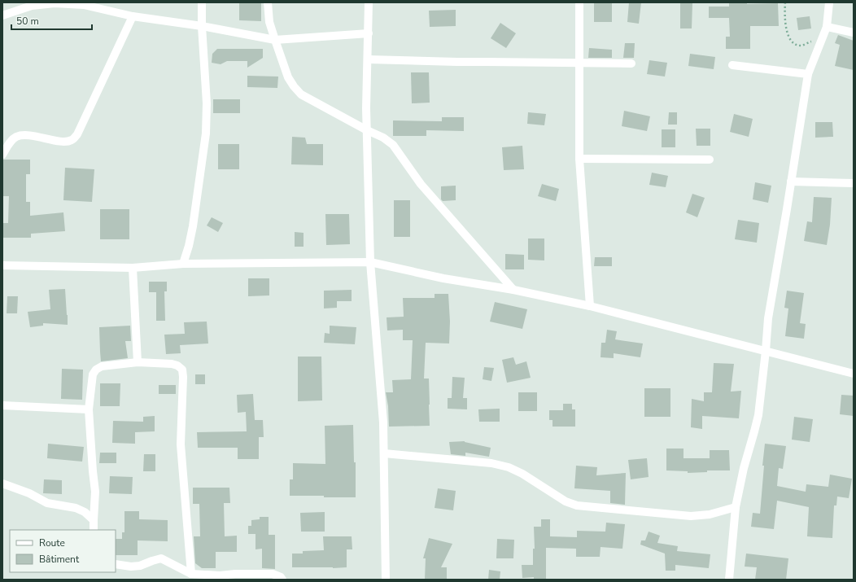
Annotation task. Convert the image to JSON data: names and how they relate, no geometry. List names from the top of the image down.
{
  "legend": ["Route", "Bâtiment"],
  "scale_bar": "50 m"
}
